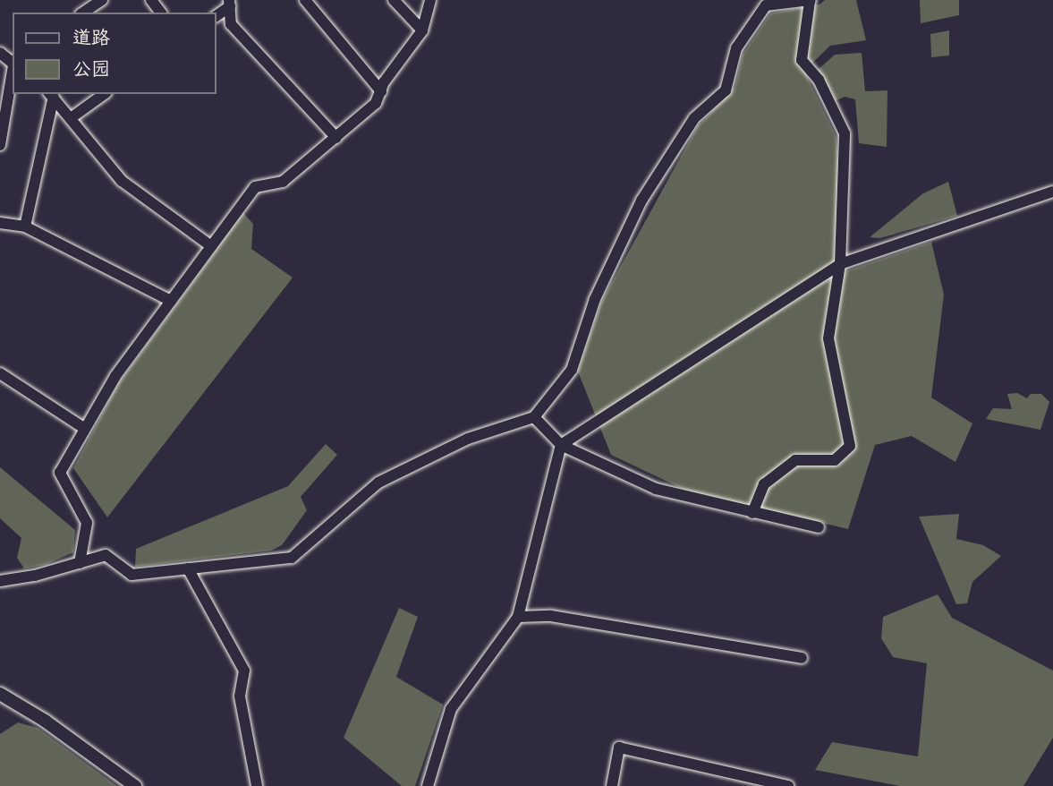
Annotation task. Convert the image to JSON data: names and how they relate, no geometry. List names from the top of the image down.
{
  "legend": ["道路", "公园"]
}
